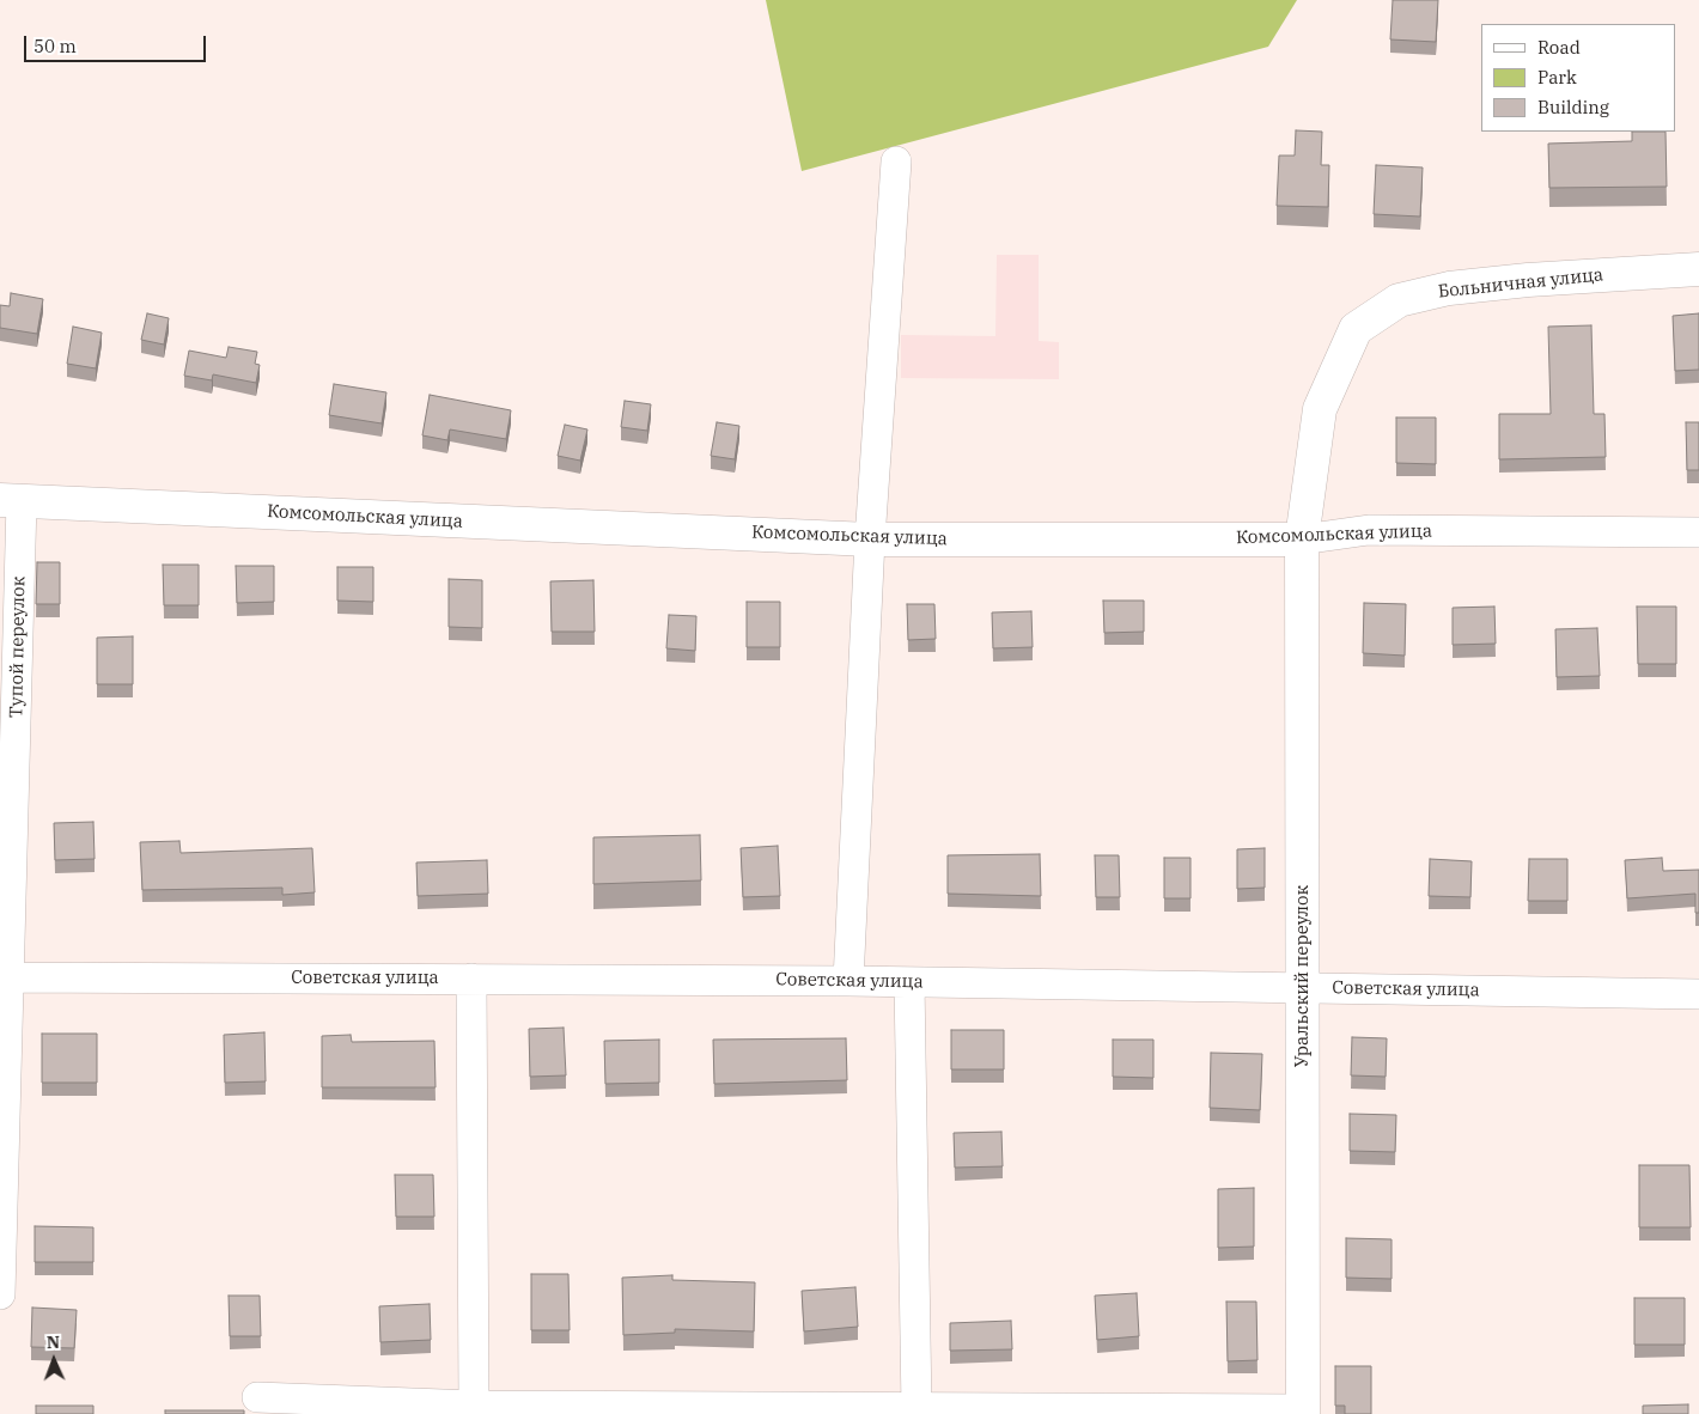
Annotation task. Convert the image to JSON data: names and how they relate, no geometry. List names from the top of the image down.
{
  "streets": {
    "street": [
      "Больничная улица",
      "Комсомольская улица",
      "Тупой переулок",
      "Уральский переулок",
      "Советская улица"
    ]
  },
  "crossings": [
    ["Больничная улица", "Комсомольская улица"],
    ["Больничная улица", "Уральский переулок"],
    ["Комсомольская улица", "Тупой переулок"],
    ["Комсомольская улица", "Уральский переулок"],
    ["Тупой переулок", "Советская улица"],
    ["Уральский переулок", "Советская улица"]
  ],
  "legend": ["Road", "Park", "Building"],
  "scale_bar": "50 m",
  "north": "top"
}
